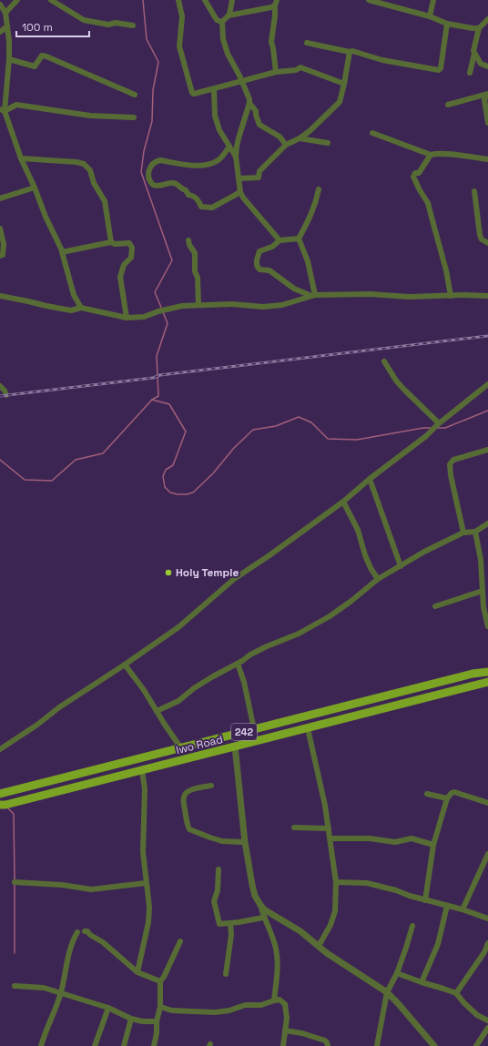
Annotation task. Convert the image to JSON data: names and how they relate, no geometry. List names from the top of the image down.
{
  "streets": {
    "main road": ["242", "Iwo Road"]
  },
  "places": ["Holy Temple"],
  "scale_bar": "100 m"
}
